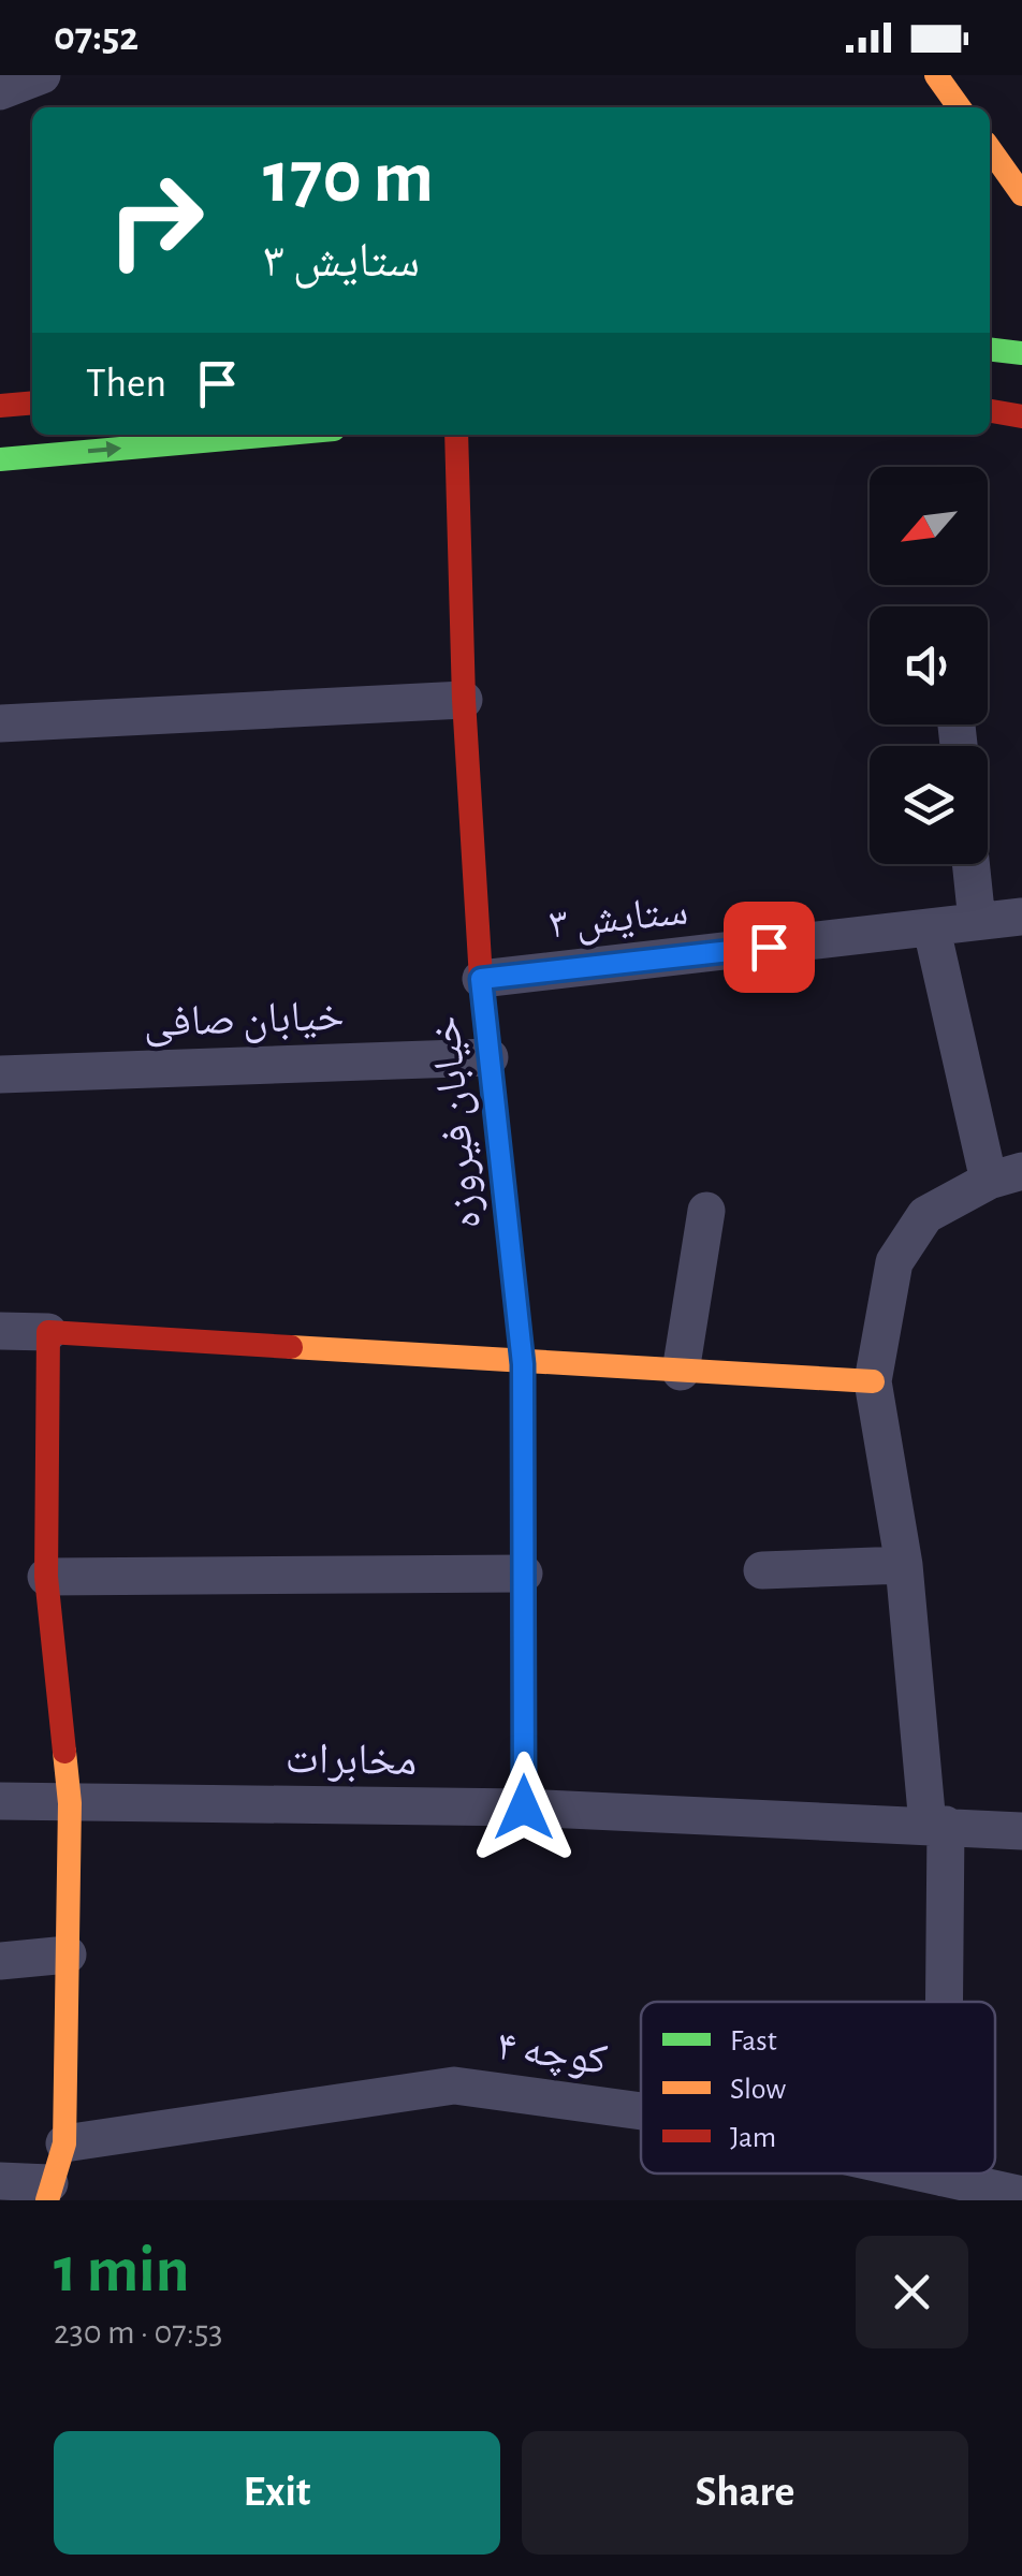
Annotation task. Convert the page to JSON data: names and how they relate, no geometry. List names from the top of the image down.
{
  "streets": {
    "street": [
      "ستایش ۳",
      "خیابان صافی",
      "خیابان فیروزه",
      "مخابرات",
      "کوچه ۴"
    ]
  },
  "crossings": [
    ["ستایش ۳", "خیابان فیروزه"],
    ["خیابان صافی", "خیابان فیروزه"],
    ["خیابان فیروزه", "مخابرات"]
  ],
  "legend": ["Fast", "Slow", "Jam"],
  "north": "bottom left",
  "page": {
    "status": "07:52",
    "turn": ["170 m", "ستایش ۳"],
    "then": "Then",
    "heading": ["1 min", "230 m · 07:53"],
    "buttons": ["Exit", "Share"]
  }
}
